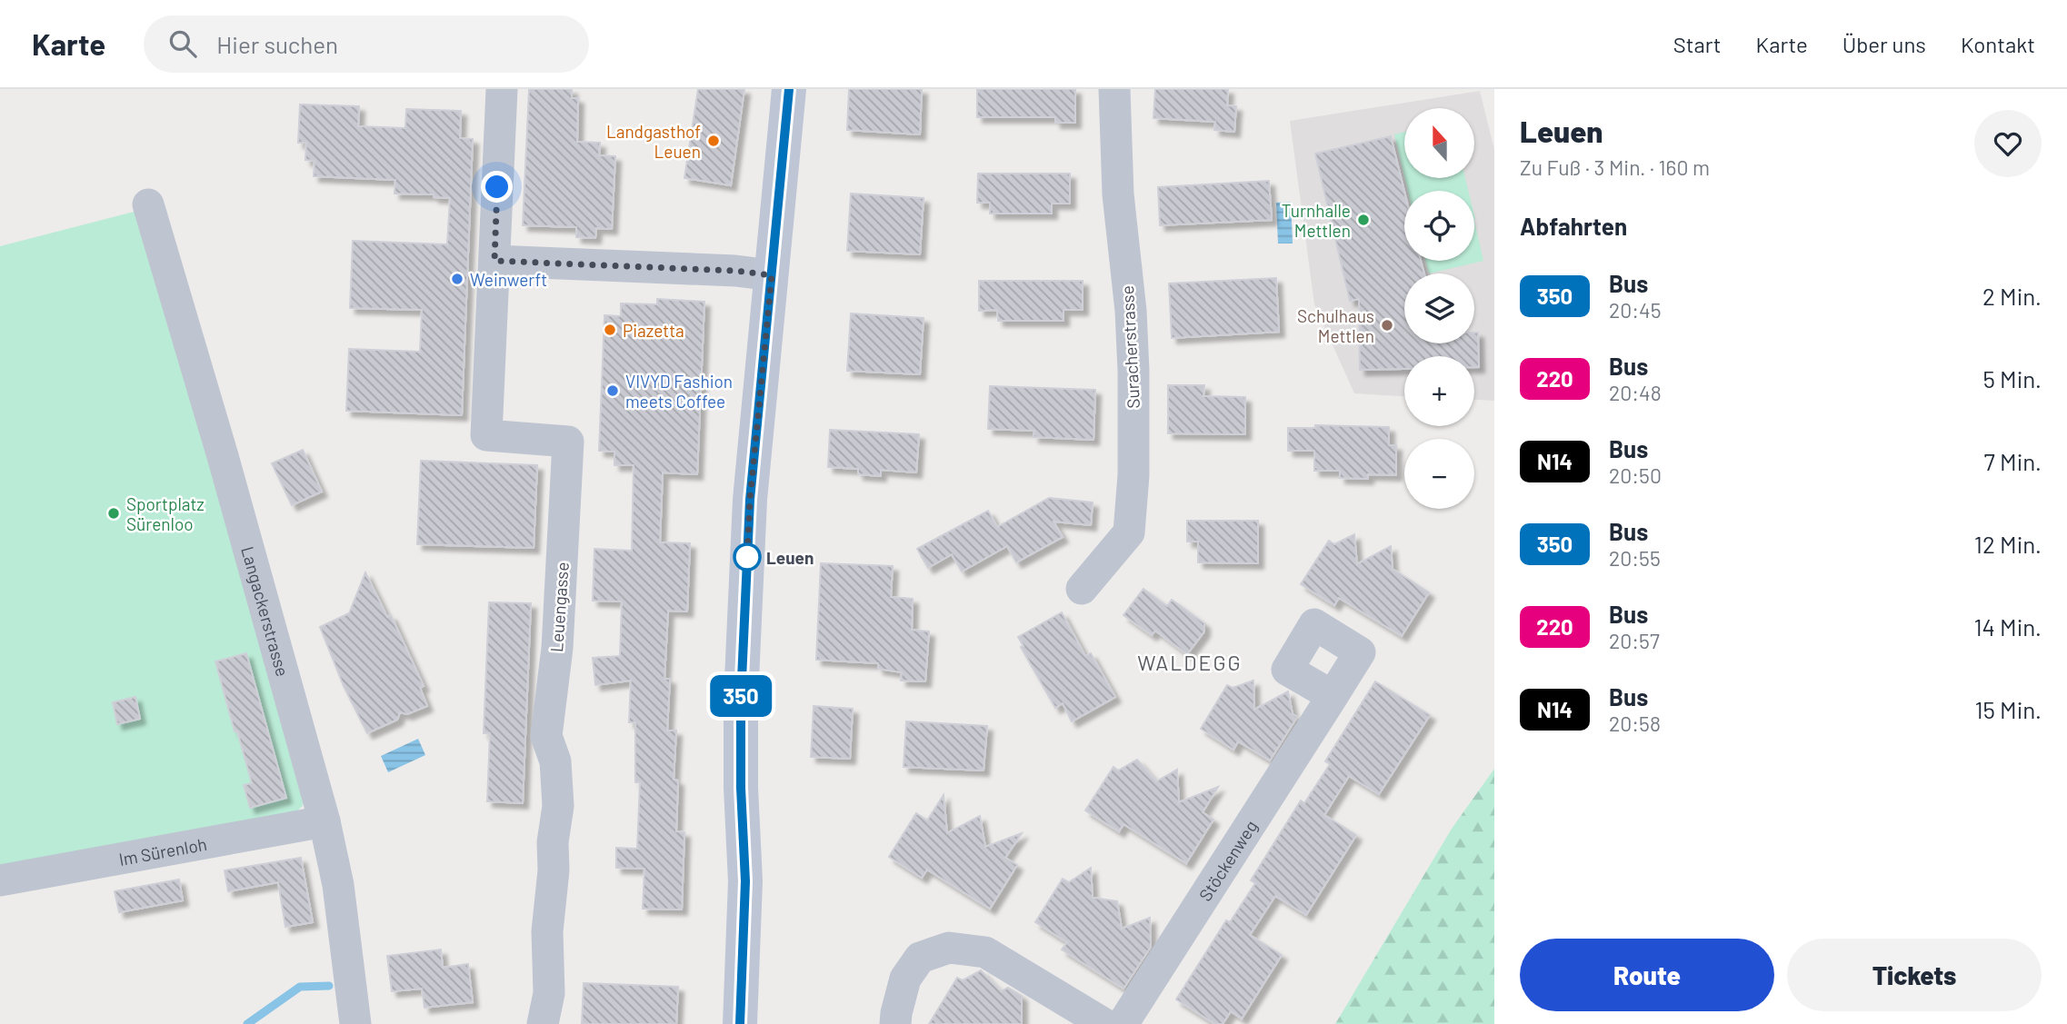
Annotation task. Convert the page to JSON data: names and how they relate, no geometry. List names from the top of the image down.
{
  "streets": {
    "street": [
      "Suracherstrasse",
      "Leuengasse",
      "Langackerstrasse",
      "Im Sürenloh",
      "Stöckenweg"
    ]
  },
  "crossings": [
    ["Langackerstrasse", "Im Sürenloh"]
  ],
  "districts": ["WALDEGG"],
  "places": [
    "Landgasthof Leuen",
    "Turnhalle Mettlen",
    "Weinwerft",
    "Schulhaus Mettlen",
    "Piazetta",
    "VIVYD Fashion meets Coffee",
    "Sportplatz Sürenloo",
    "Leuen"
  ],
  "lines": ["bus line 350"],
  "north": "top",
  "page": {
    "header": "Karte",
    "search": "Hier suchen",
    "nav": [
      "Start",
      "Karte",
      "Über uns",
      "Kontakt"
    ],
    "on_map": "350",
    "heading": [
      ["Leuen", "Zu Fuß · 3 Min. · 160 m"],
      "Abfahrten"
    ],
    "map_buttons": ["+", "−"],
    "list": [
      {
        "mark": "350",
        "name": "Bus",
        "note": "20:45",
        "value": "2 Min."
      },
      {
        "mark": "220",
        "name": "Bus",
        "note": "20:48",
        "value": "5 Min."
      },
      {
        "mark": "N14",
        "name": "Bus",
        "note": "20:50",
        "value": "7 Min."
      },
      {
        "mark": "350",
        "name": "Bus",
        "note": "20:55",
        "value": "12 Min."
      },
      {
        "mark": "220",
        "name": "Bus",
        "note": "20:57",
        "value": "14 Min."
      },
      {
        "mark": "N14",
        "name": "Bus",
        "note": "20:58",
        "value": "15 Min."
      }
    ],
    "buttons": ["Route", "Tickets"]
  }
}
